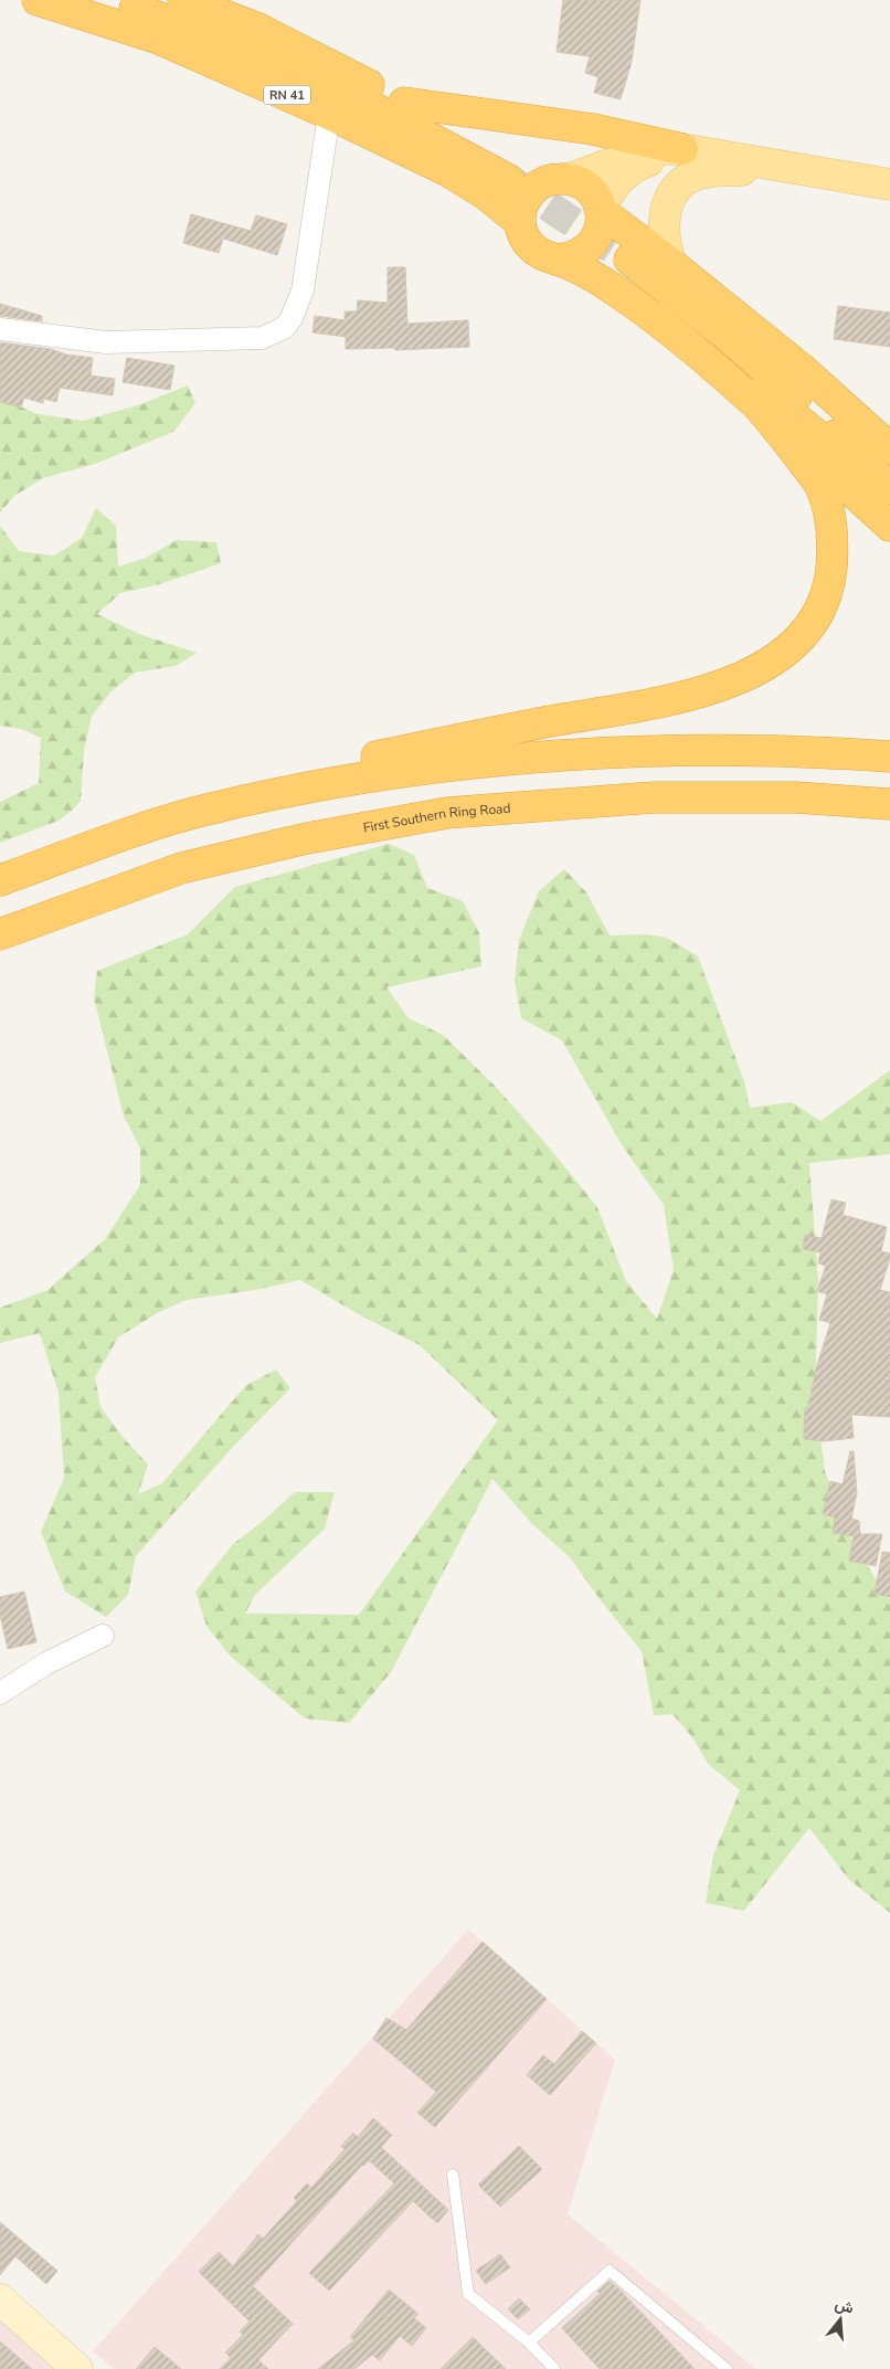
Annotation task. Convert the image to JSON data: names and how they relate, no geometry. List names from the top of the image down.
{
  "streets": {
    "highway": ["RN 41", "First Southern Ring Road"]
  },
  "north": "top"
}
